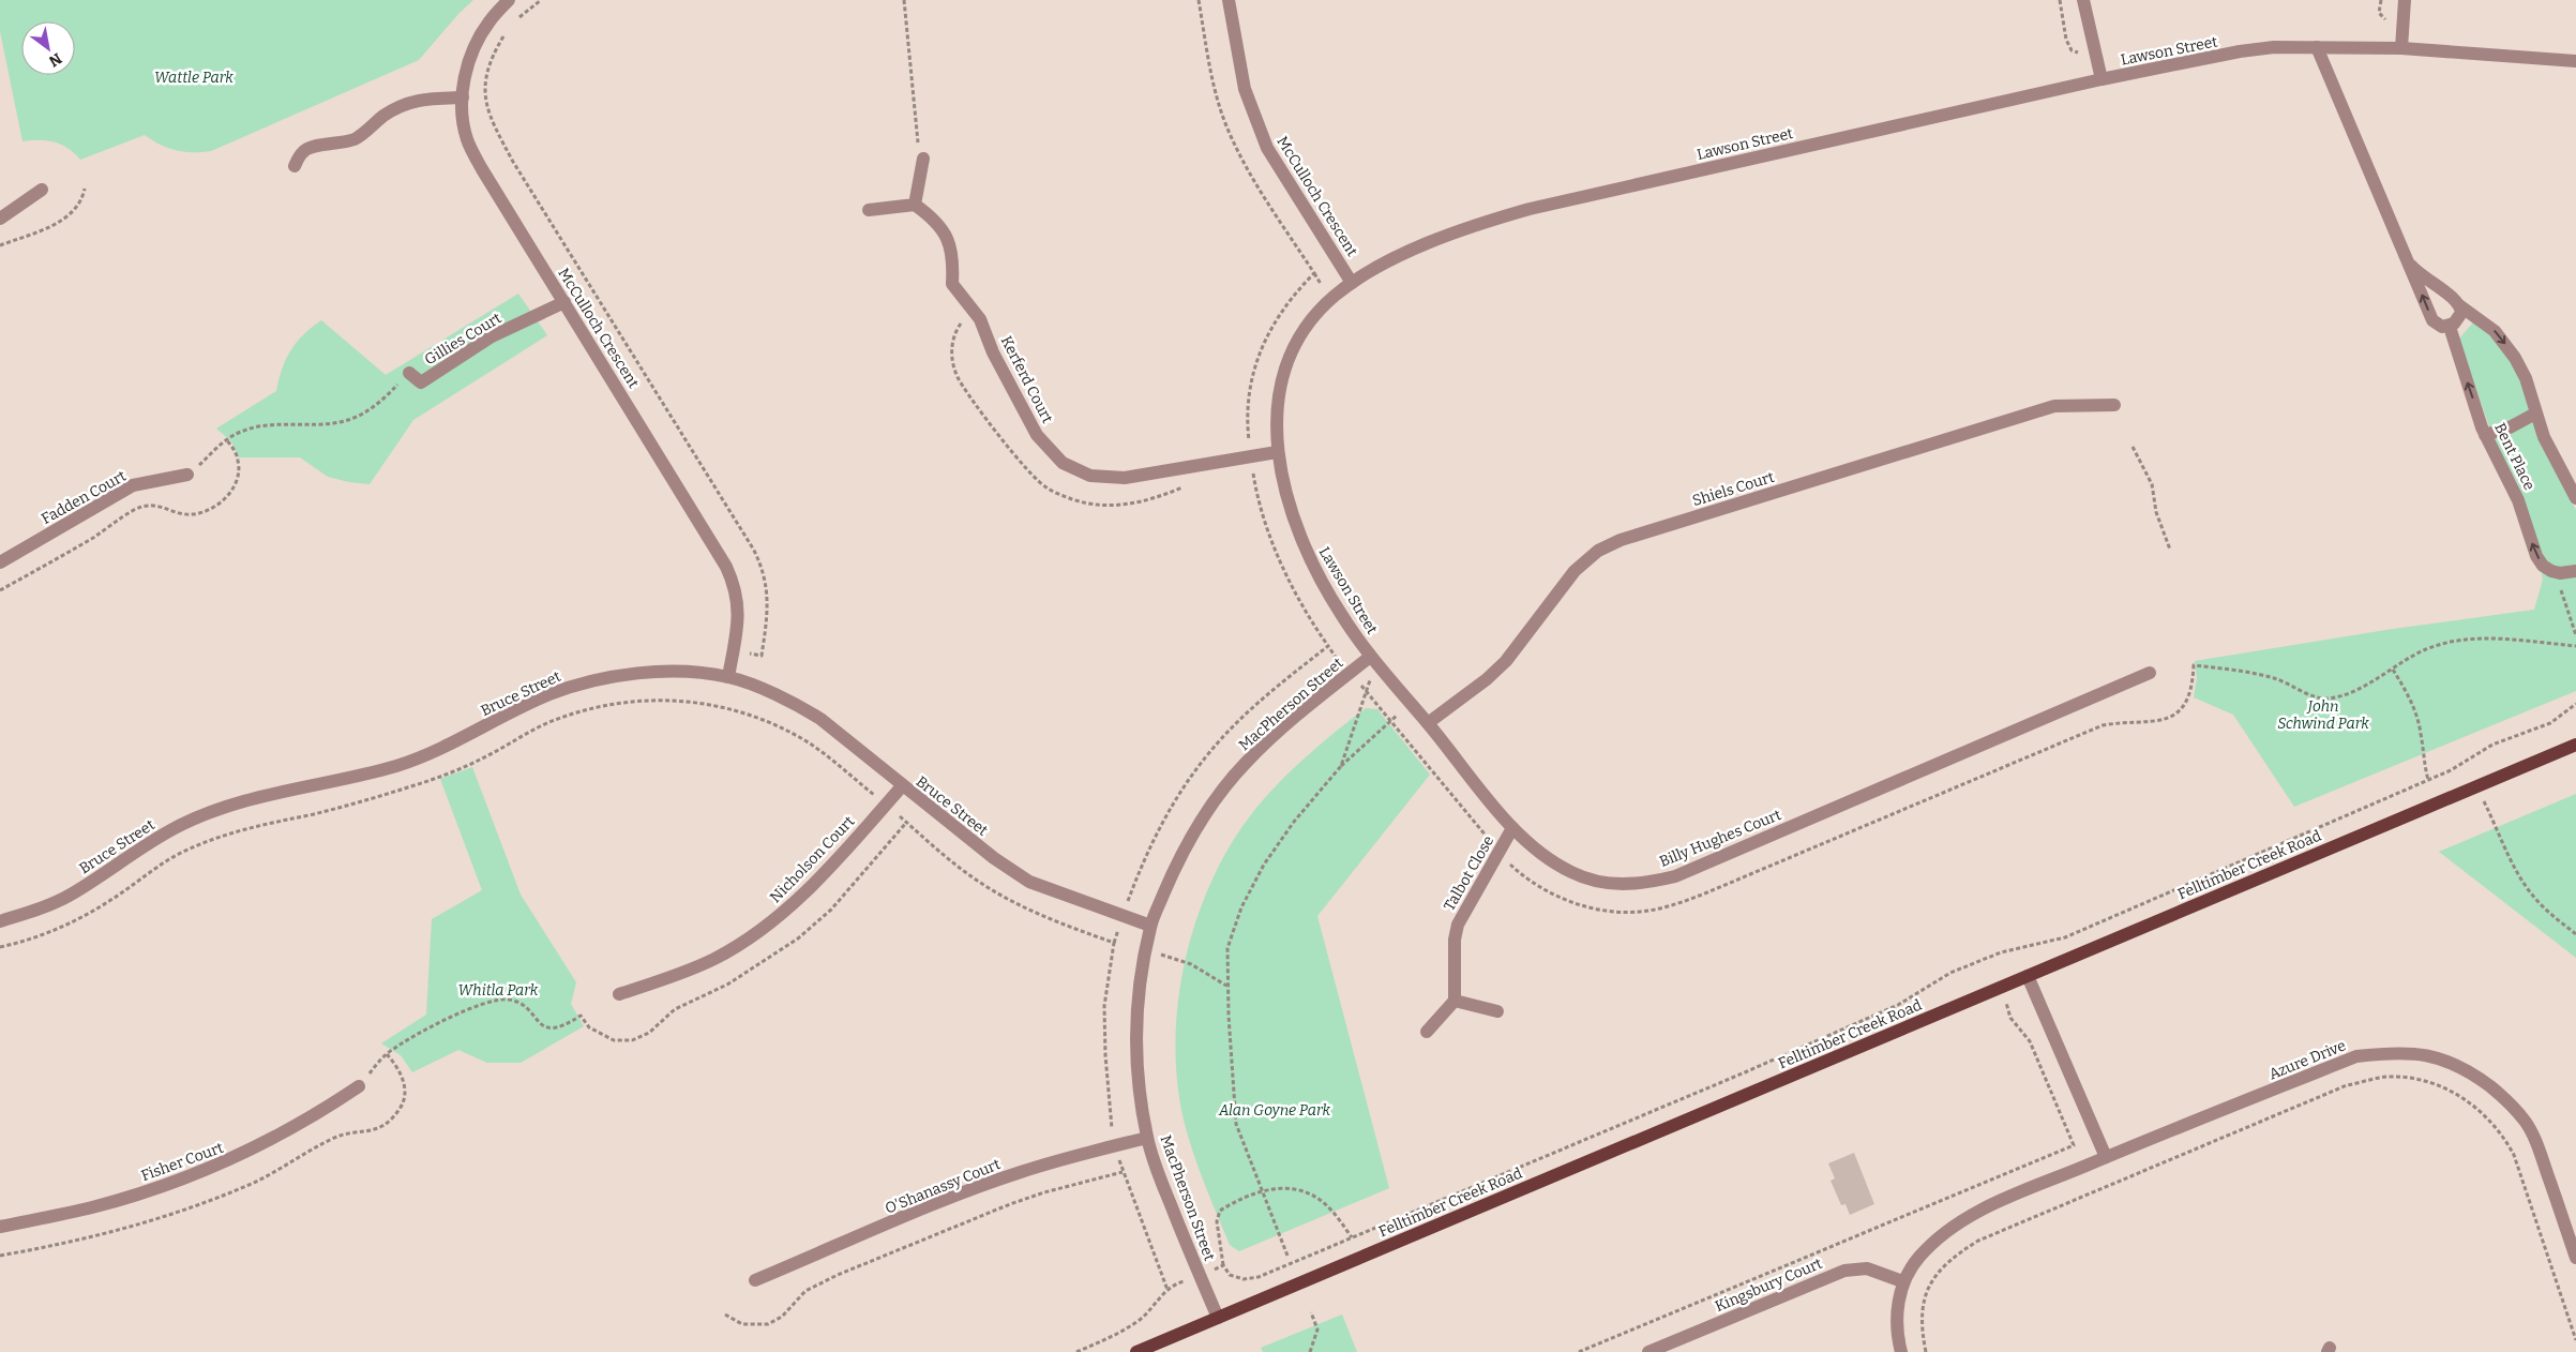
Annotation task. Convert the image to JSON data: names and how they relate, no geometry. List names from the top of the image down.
{
  "streets": {
    "main road": ["Felltimber Creek Road"],
    "street": [
      "Lawson Street",
      "McCulloch Crescent",
      "Gillies Court",
      "Kerferd Court",
      "Bent Place",
      "Shiels Court",
      "Fadden Court",
      "Bruce Street",
      "MacPherson Street",
      "Billy Hughes Court",
      "Nicholson Court",
      "Talbot Close",
      "Azure Drive",
      "Fisher Court",
      "O'Shanassy Court",
      "Kingsbury Court"
    ]
  },
  "crossings": [
    ["Lawson Street", "McCulloch Crescent"],
    ["Lawson Street", "Kerferd Court"],
    ["Lawson Street", "MacPherson Street"],
    ["Lawson Street", "Billy Hughes Court"],
    ["McCulloch Crescent", "Gillies Court"],
    ["McCulloch Crescent", "Bruce Street"],
    ["Shiels Court", "Billy Hughes Court"],
    ["Bruce Street", "MacPherson Street"],
    ["Bruce Street", "Nicholson Court"],
    ["MacPherson Street", "Billy Hughes Court"],
    ["MacPherson Street", "Felltimber Creek Road"],
    ["MacPherson Street", "O'Shanassy Court"],
    ["Billy Hughes Court", "Talbot Close"],
    ["Azure Drive", "Kingsbury Court"]
  ],
  "parks": [
    "Wattle Park",
    "John Schwind Park",
    "Whitla Park",
    "Alan Goyne Park"
  ],
  "north": "bottom right"
}
